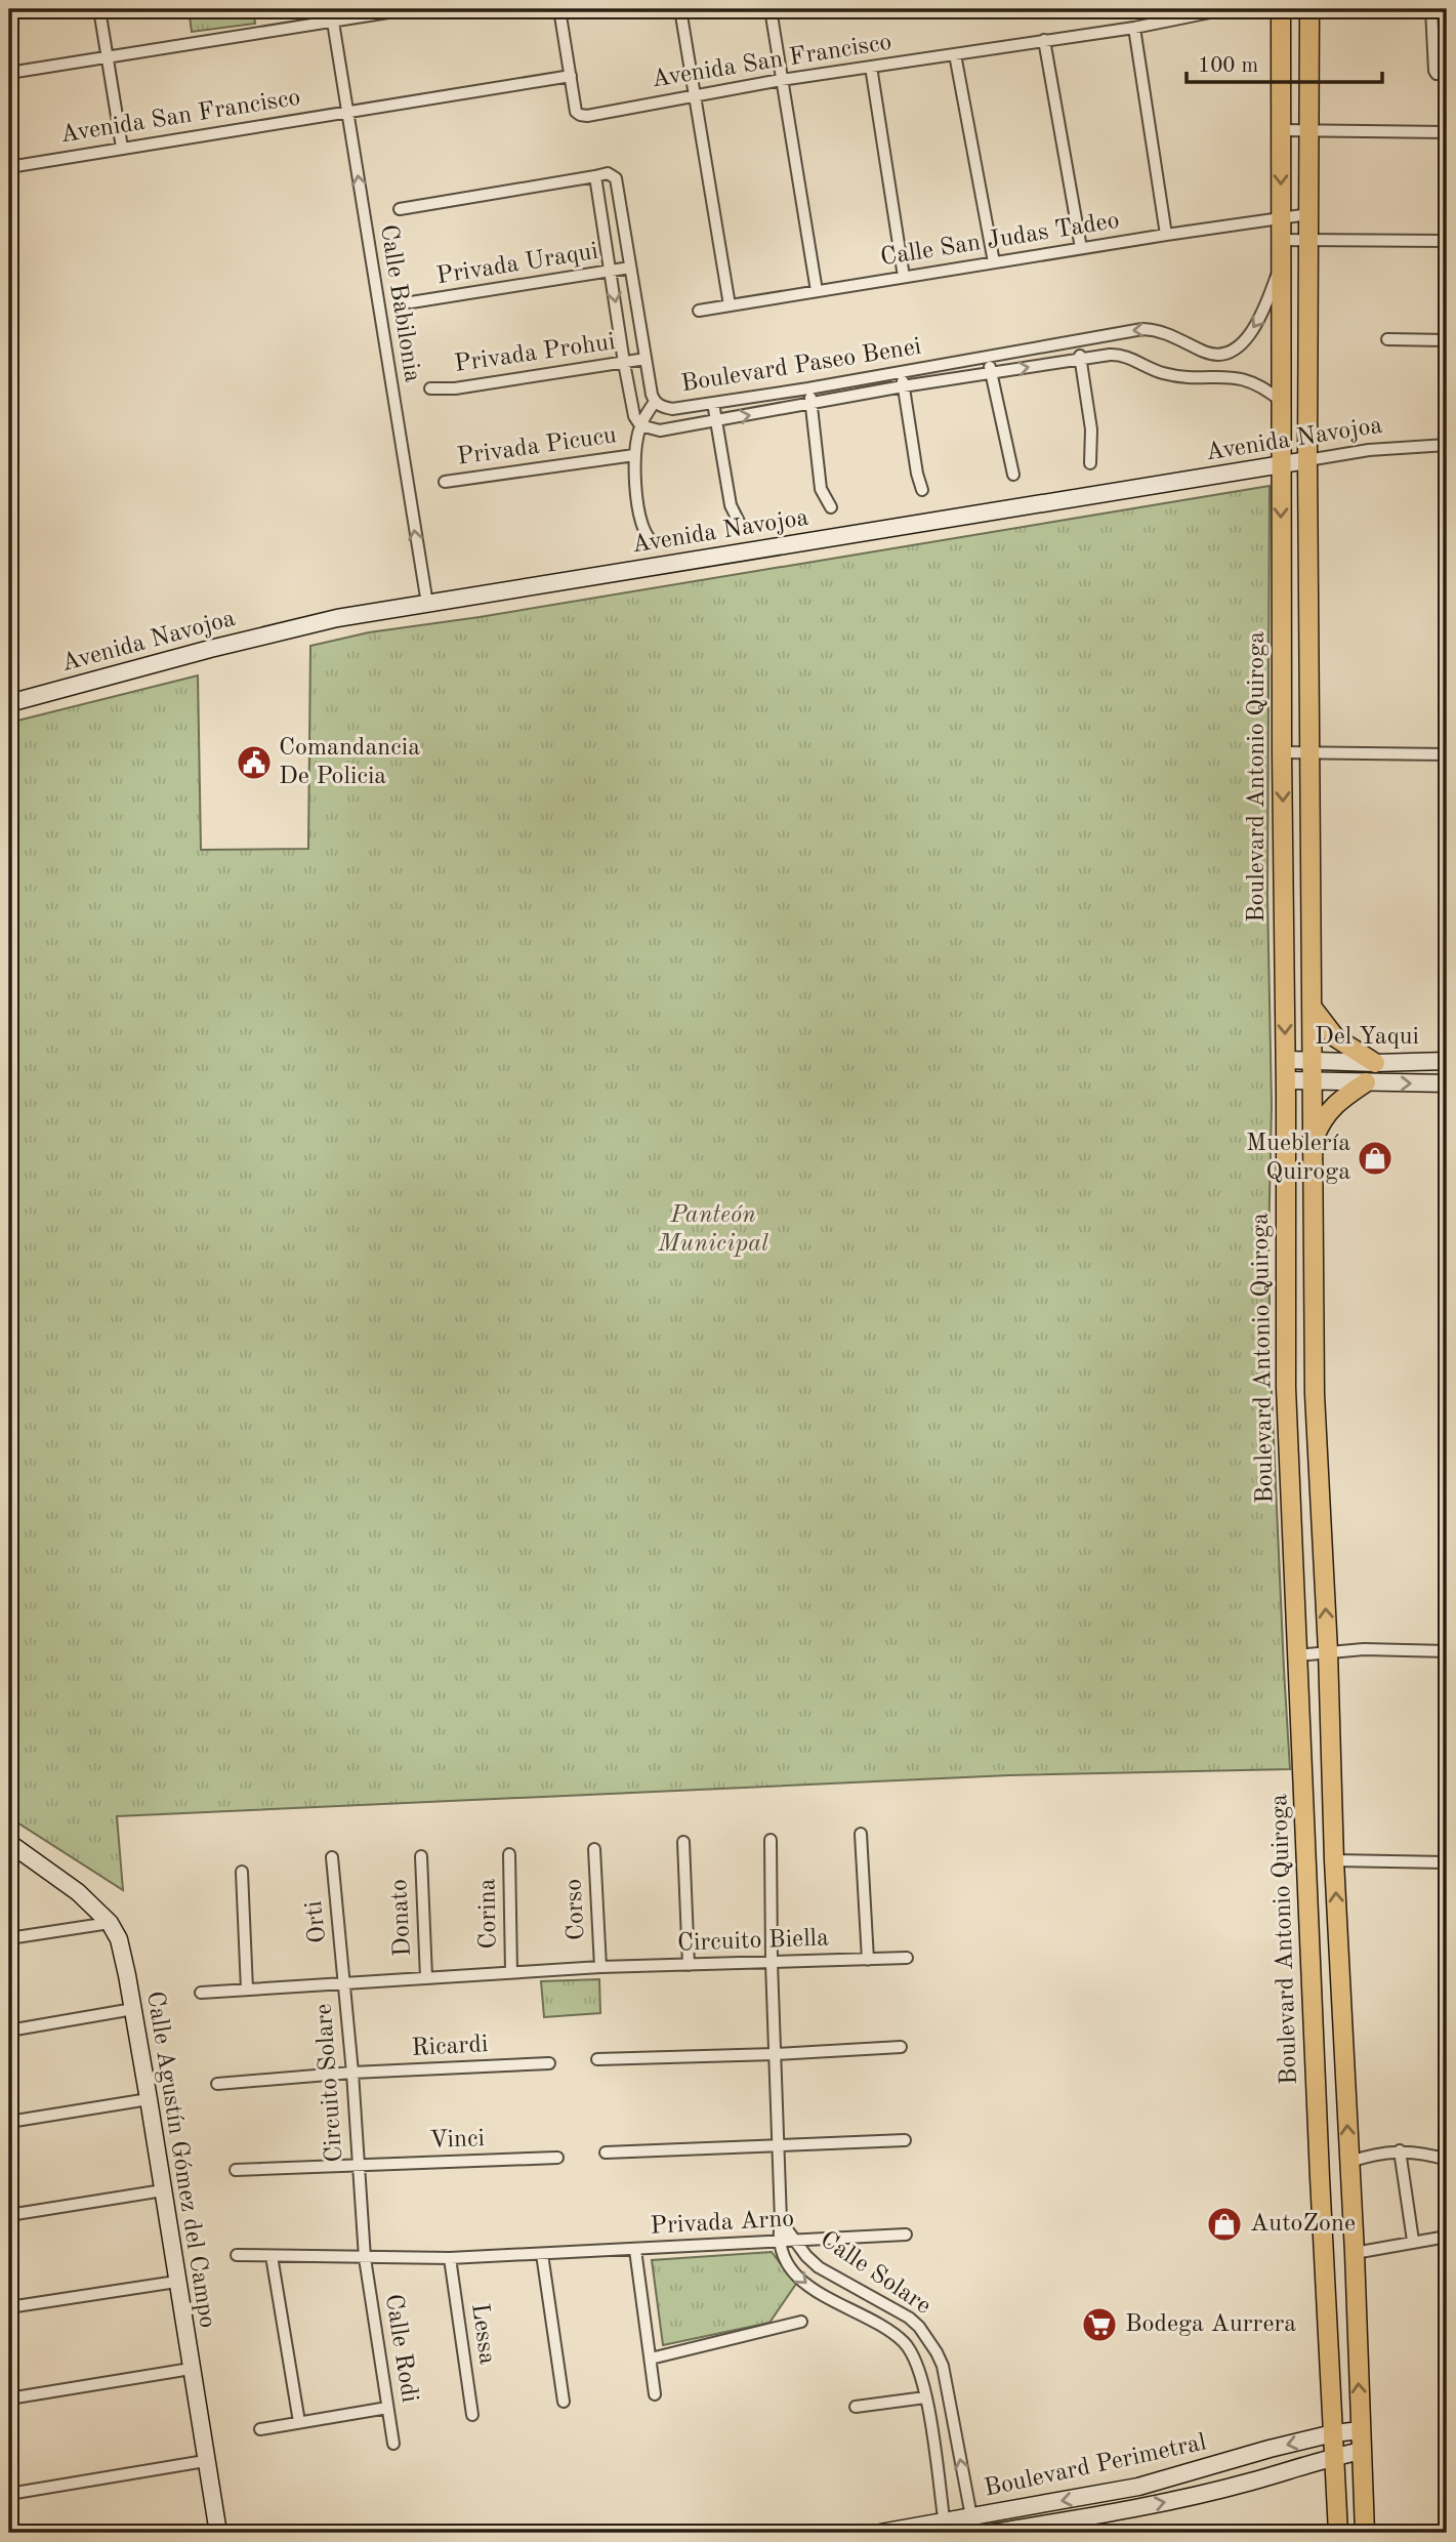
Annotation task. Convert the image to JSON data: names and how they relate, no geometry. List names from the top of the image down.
{
  "streets": {
    "main road": ["Boulevard Antonio Quiroga"],
    "street": [
      "Avenida San Francisco",
      "Calle San Judas Tadeo",
      "Privada Uraqui",
      "Calle Babilonia",
      "Privada Prohui",
      "Boulevard Paseo Benei",
      "Avenida Navojoa",
      "Privada Picucu",
      "Del Yaqui",
      "Corso",
      "Corina",
      "Donato",
      "Orti",
      "Circuito Biella",
      "Ricardi",
      "Circuito Solare",
      "Vinci",
      "Calle Agustín Gómez del Campo",
      "Privada Arno",
      "Calle Solare",
      "Lessa",
      "Calle Rodi",
      "Boulevard Perimetral"
    ]
  },
  "crossings": [
    ["Avenida San Francisco", "Calle Babilonia"],
    ["Calle San Judas Tadeo", "Boulevard Antonio Quiroga"],
    ["Privada Uraqui", "Boulevard Paseo Benei"],
    ["Calle Babilonia", "Avenida Navojoa"],
    ["Privada Prohui", "Boulevard Paseo Benei"],
    ["Boulevard Paseo Benei", "Boulevard Antonio Quiroga"],
    ["Avenida Navojoa", "Boulevard Antonio Quiroga"],
    ["Boulevard Antonio Quiroga", "Del Yaqui"],
    ["Boulevard Antonio Quiroga", "Boulevard Perimetral"],
    ["Corso", "Circuito Biella"],
    ["Corso", "Circuito Solare"],
    ["Corina", "Circuito Solare"],
    ["Donato", "Circuito Solare"],
    ["Orti", "Circuito Solare"],
    ["Circuito Biella", "Circuito Solare"],
    ["Circuito Biella", "Calle Solare"],
    ["Ricardi", "Circuito Solare"],
    ["Circuito Solare", "Vinci"],
    ["Circuito Solare", "Calle Rodi"],
    ["Privada Arno", "Calle Solare"],
    ["Calle Solare", "Boulevard Perimetral"]
  ],
  "one_way": ["Calle Babilonia"],
  "parks": ["Panteón Municipal"],
  "places": {
    "public building": ["Comandancia De Policia"],
    "shop": ["Mueblería Quiroga", "AutoZone"],
    "supermarket": ["Bodega Aurrera"]
  },
  "scale_bar": "100 m"
}
